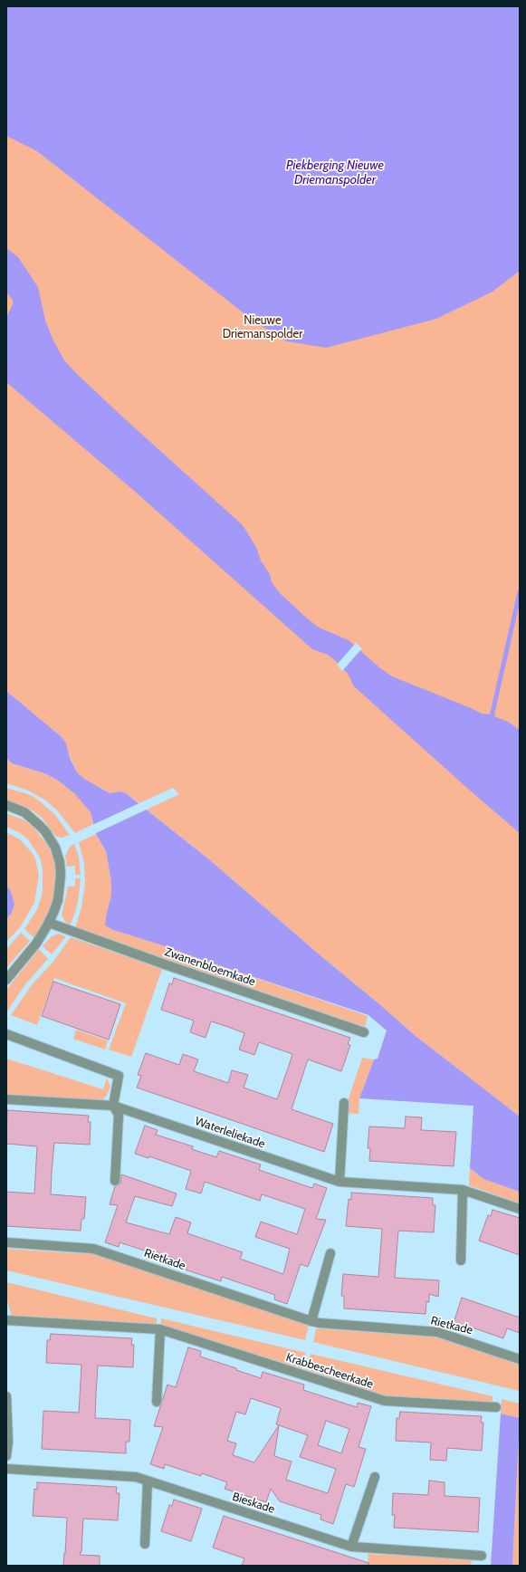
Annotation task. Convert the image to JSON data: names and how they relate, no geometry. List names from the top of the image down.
{
  "streets": {
    "street": [
      "Zwanenbloemkade",
      "Waterleliekade",
      "Rietkade",
      "Krabbescheerkade",
      "Bieskade"
    ]
  },
  "water": ["Piekberging Nieuwe Driemanspolder"],
  "parks": ["Nieuwe Driemanspolder"]
}
